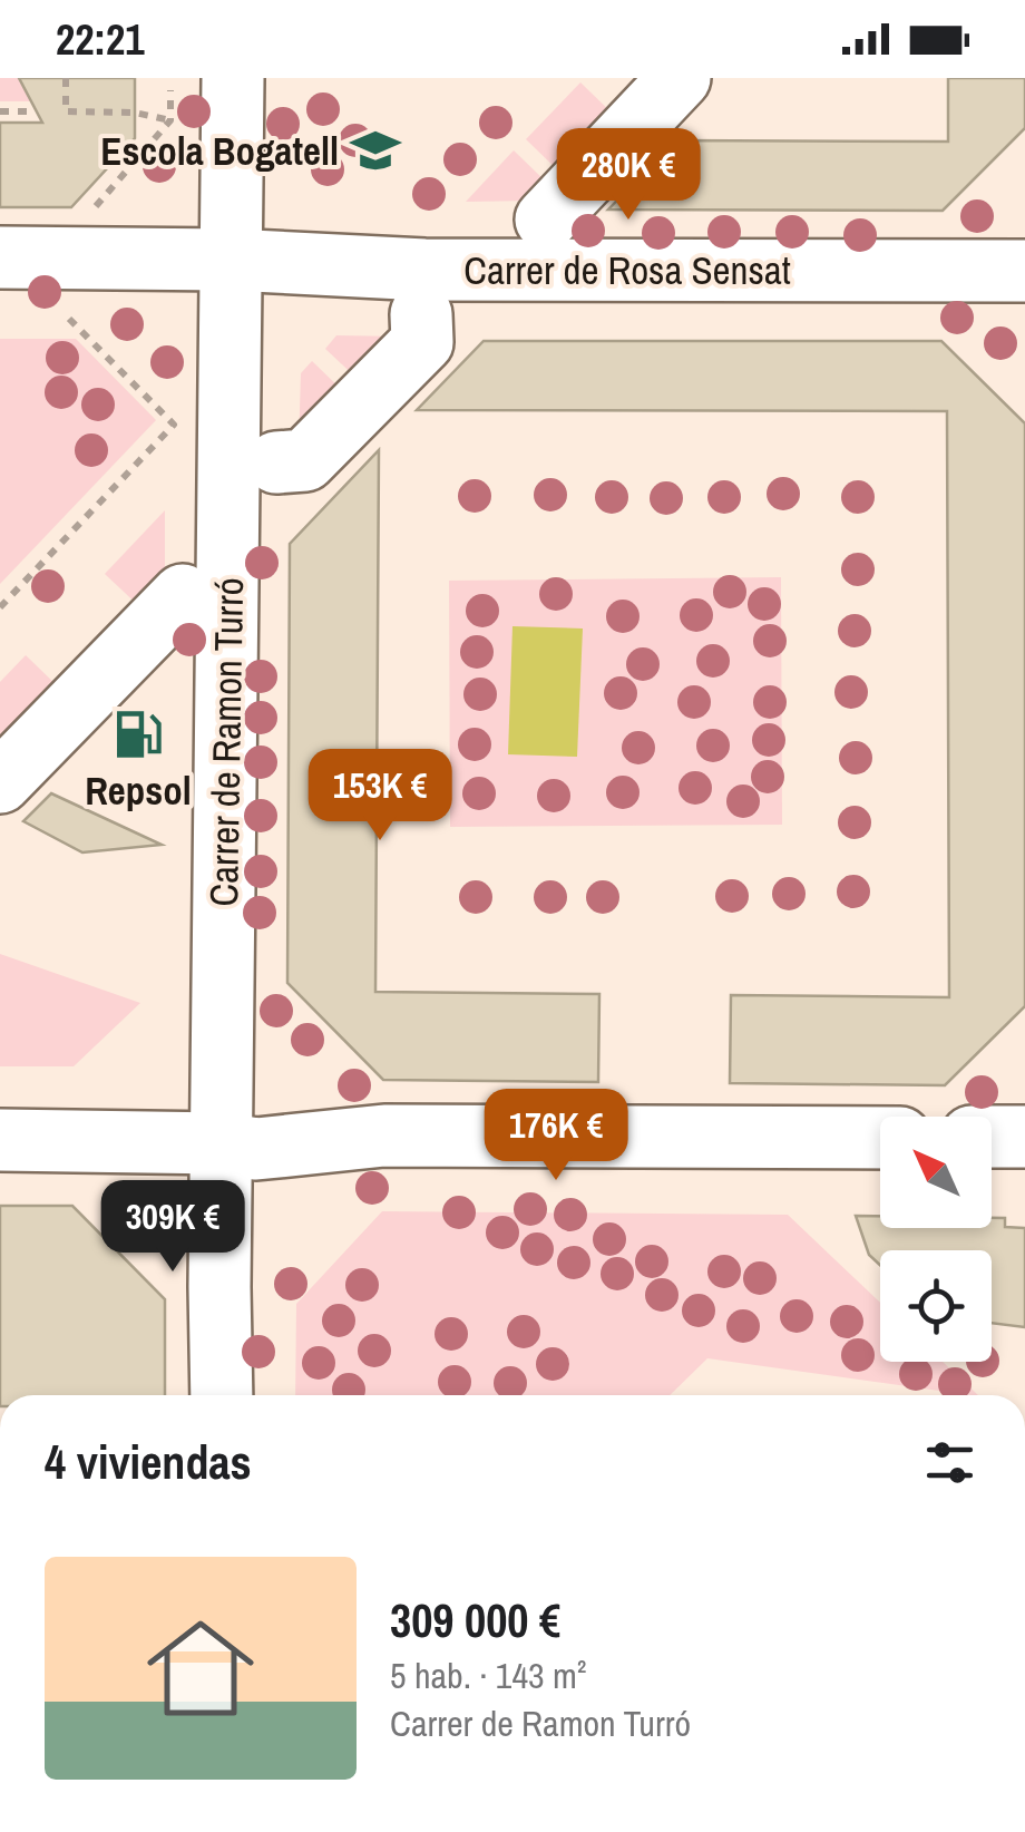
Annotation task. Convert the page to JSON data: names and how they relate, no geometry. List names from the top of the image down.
{
  "streets": {
    "street": ["Carrer de Rosa Sensat", "Carrer de Ramon Turró"]
  },
  "crossings": [
    ["Carrer de Rosa Sensat", "Carrer de Ramon Turró"]
  ],
  "places": {
    "school or university": ["Escola Bogatell"],
    "fuel station": ["Repsol"]
  },
  "north": "top left",
  "page": {
    "status": "22:21",
    "price": [
      "280K €",
      "153K €",
      "176K €",
      "309K €"
    ],
    "heading": "4 viviendas",
    "list": [
      {
        "name": "309 000 €",
        "note": "5 hab. · 143 m² · Carrer de Ramon Turró"
      }
    ]
  }
}
